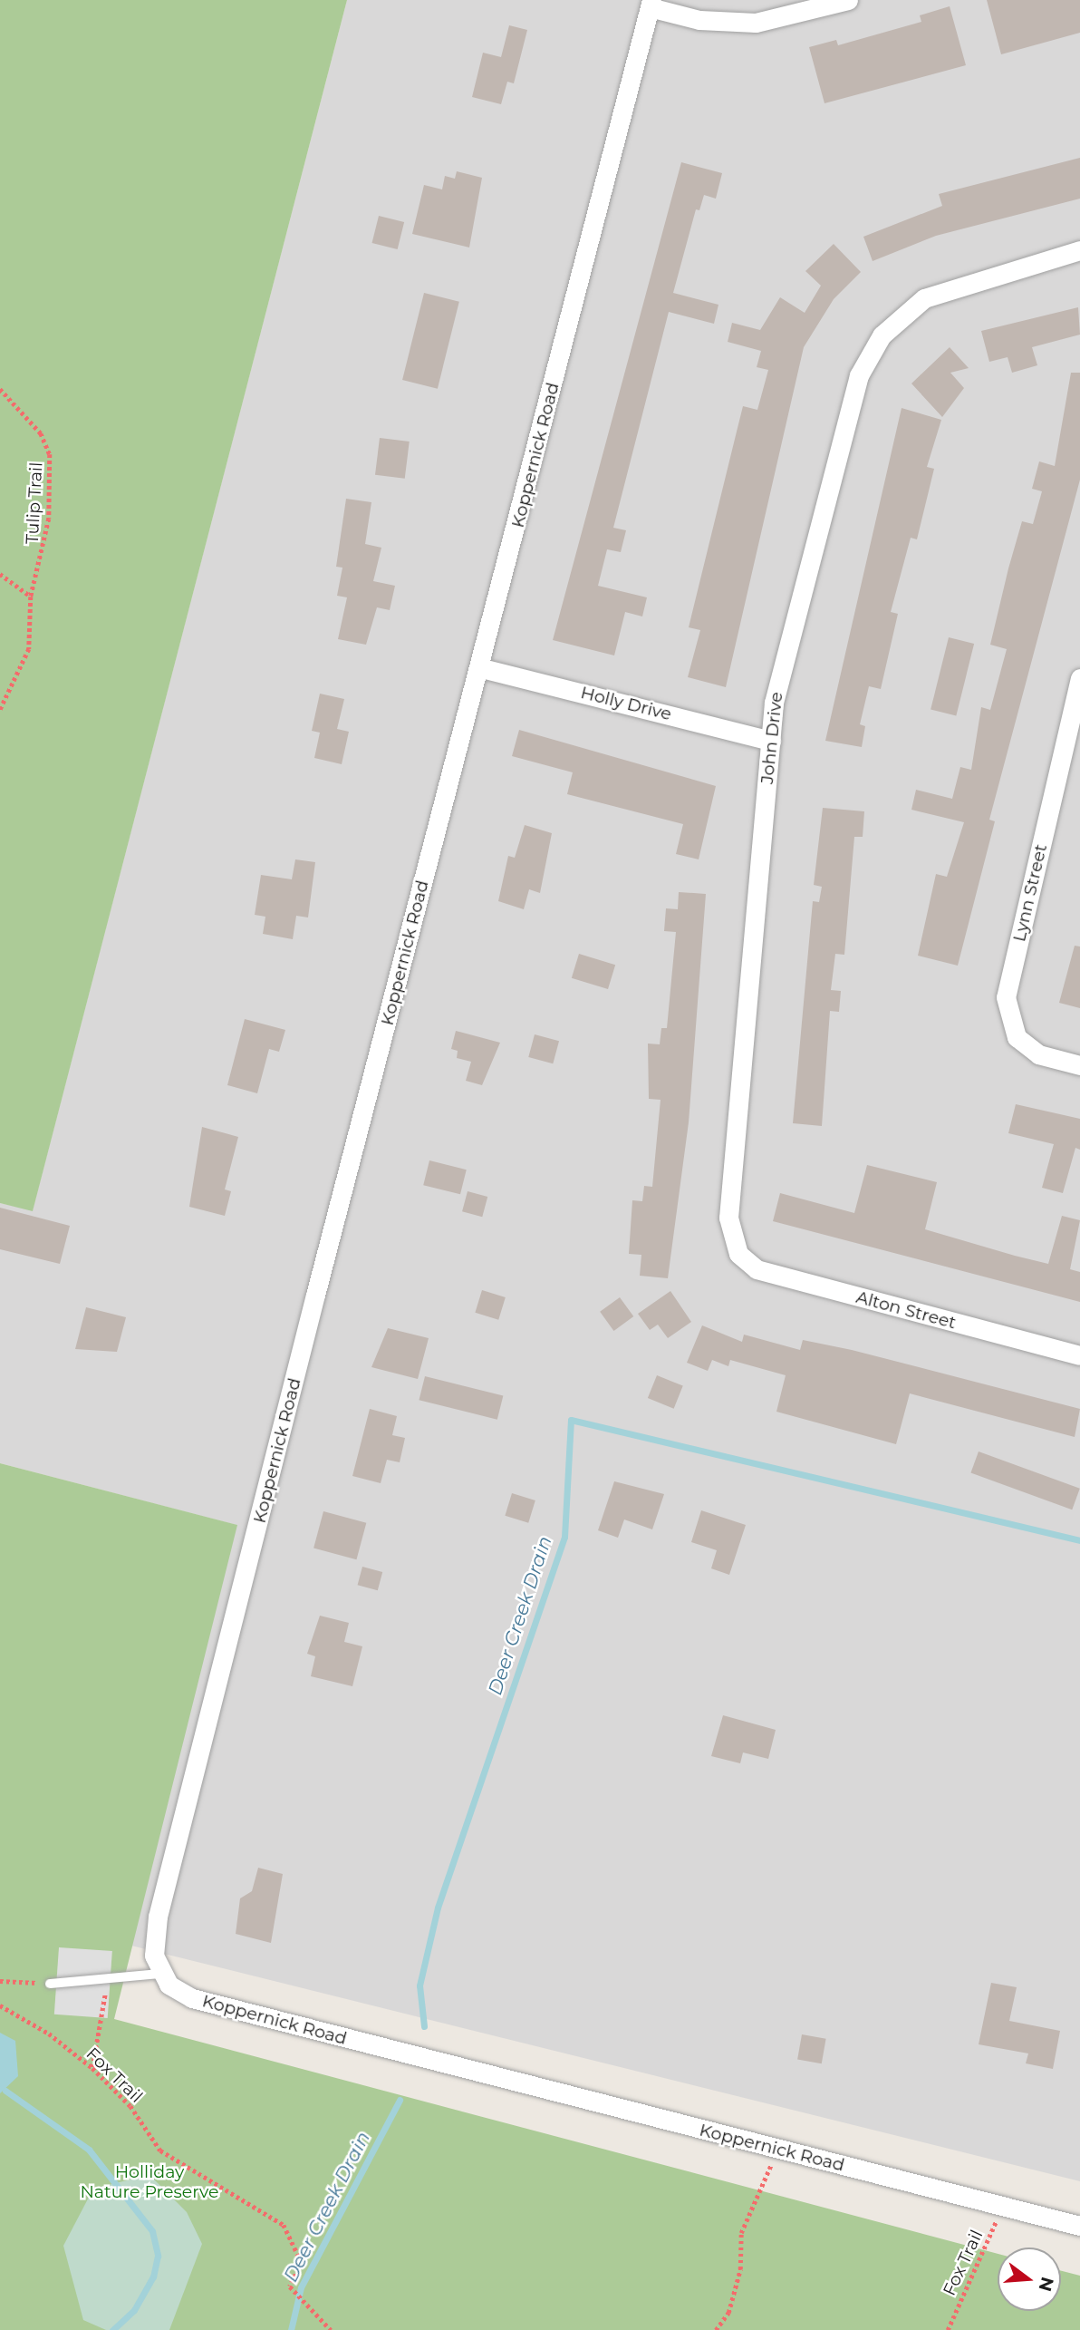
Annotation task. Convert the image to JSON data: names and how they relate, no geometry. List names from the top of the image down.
{
  "streets": {
    "street": [
      "Koppernick Road",
      "Holly Drive",
      "John Drive",
      "Lynn Street",
      "Alton Street"
    ],
    "path": ["Tulip Trail", "Fox Trail"]
  },
  "crossings": [
    ["Koppernick Road", "Holly Drive"],
    ["Koppernick Road", "Fox Trail"],
    ["Holly Drive", "John Drive"],
    ["John Drive", "Alton Street"]
  ],
  "water": ["Deer Creek Drain"],
  "parks": ["Holliday Nature Preserve"],
  "north": "right"
}
